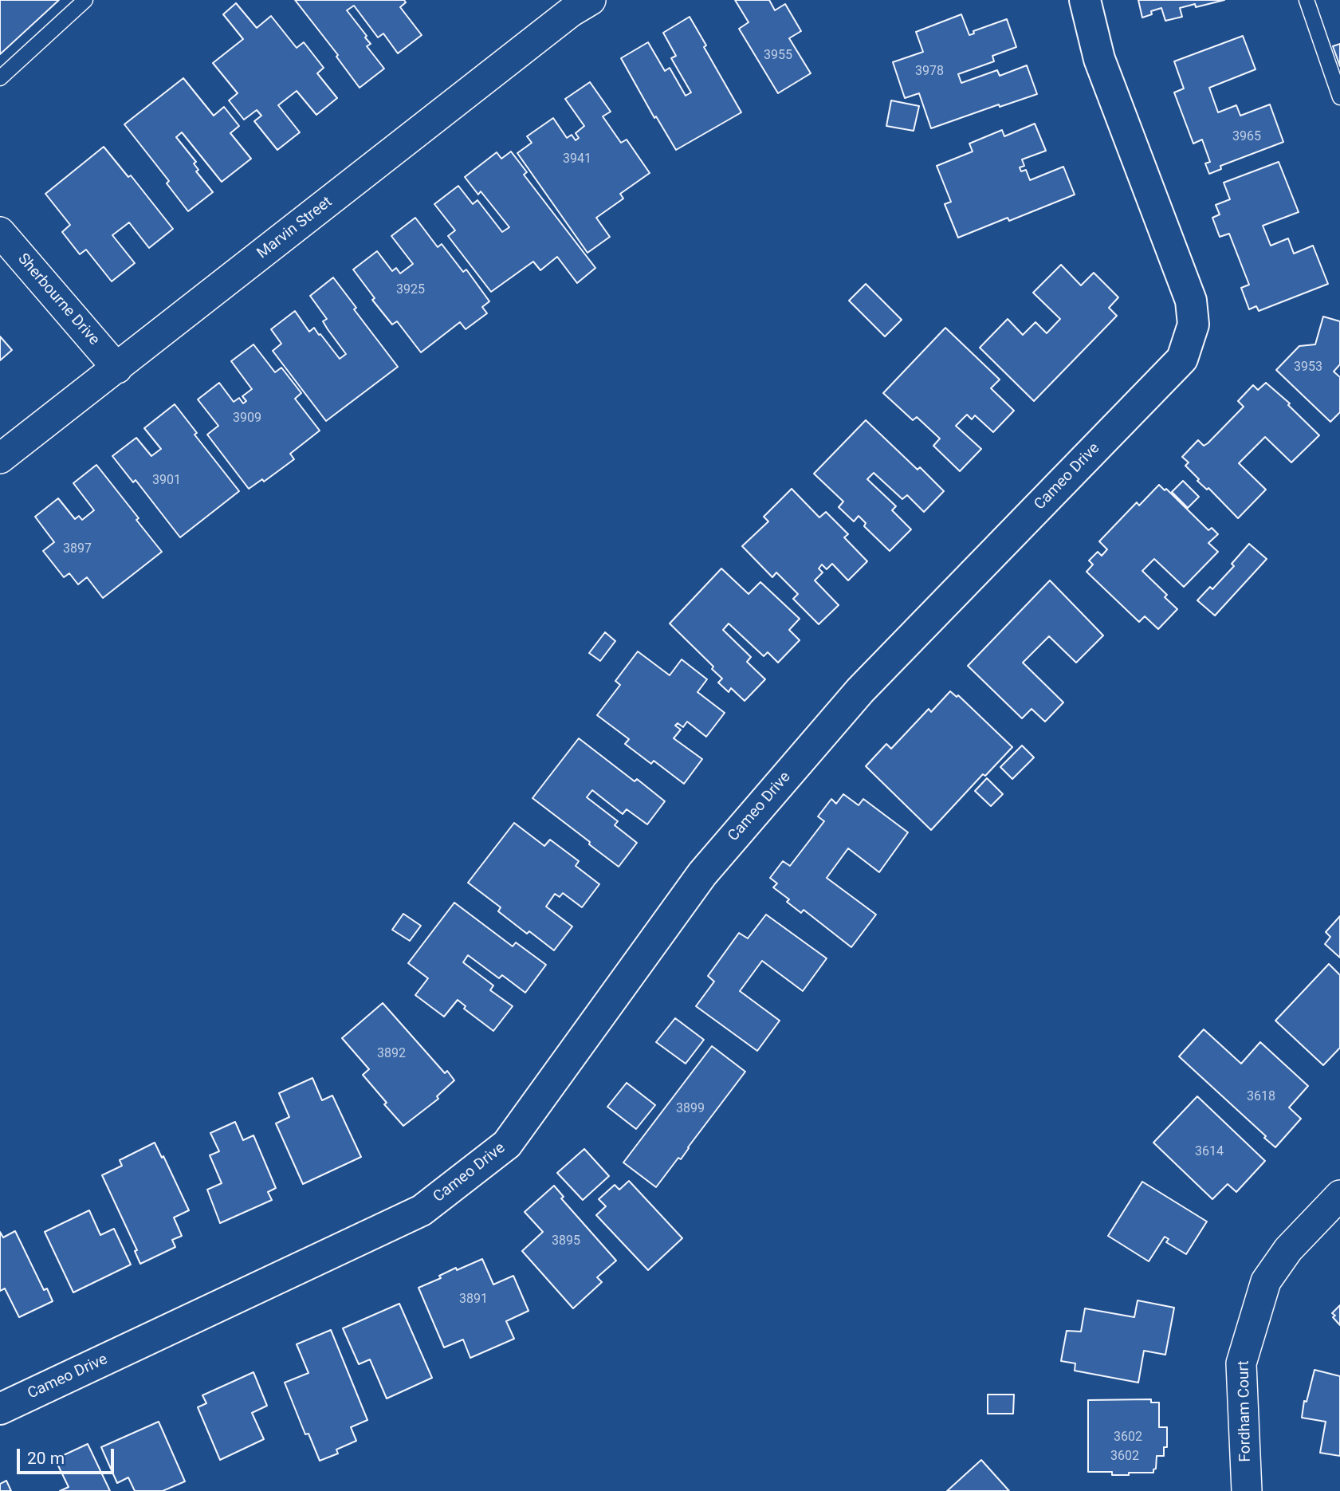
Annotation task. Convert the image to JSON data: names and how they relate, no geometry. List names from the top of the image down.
{
  "streets": {
    "street": [
      "Marvin Street",
      "Sherbourne Drive",
      "Cameo Drive",
      "Fordham Court"
    ]
  },
  "crossings": [
    ["Marvin Street", "Sherbourne Drive"]
  ],
  "house_numbers": [
    "3955",
    "3978",
    "3965",
    "3941",
    "3925",
    "3953",
    "3909",
    "3901",
    "3897",
    "3892",
    "3618",
    "3899",
    "3614",
    "3895",
    "3891",
    "3602",
    "3602"
  ],
  "scale_bar": "20 m"
}
